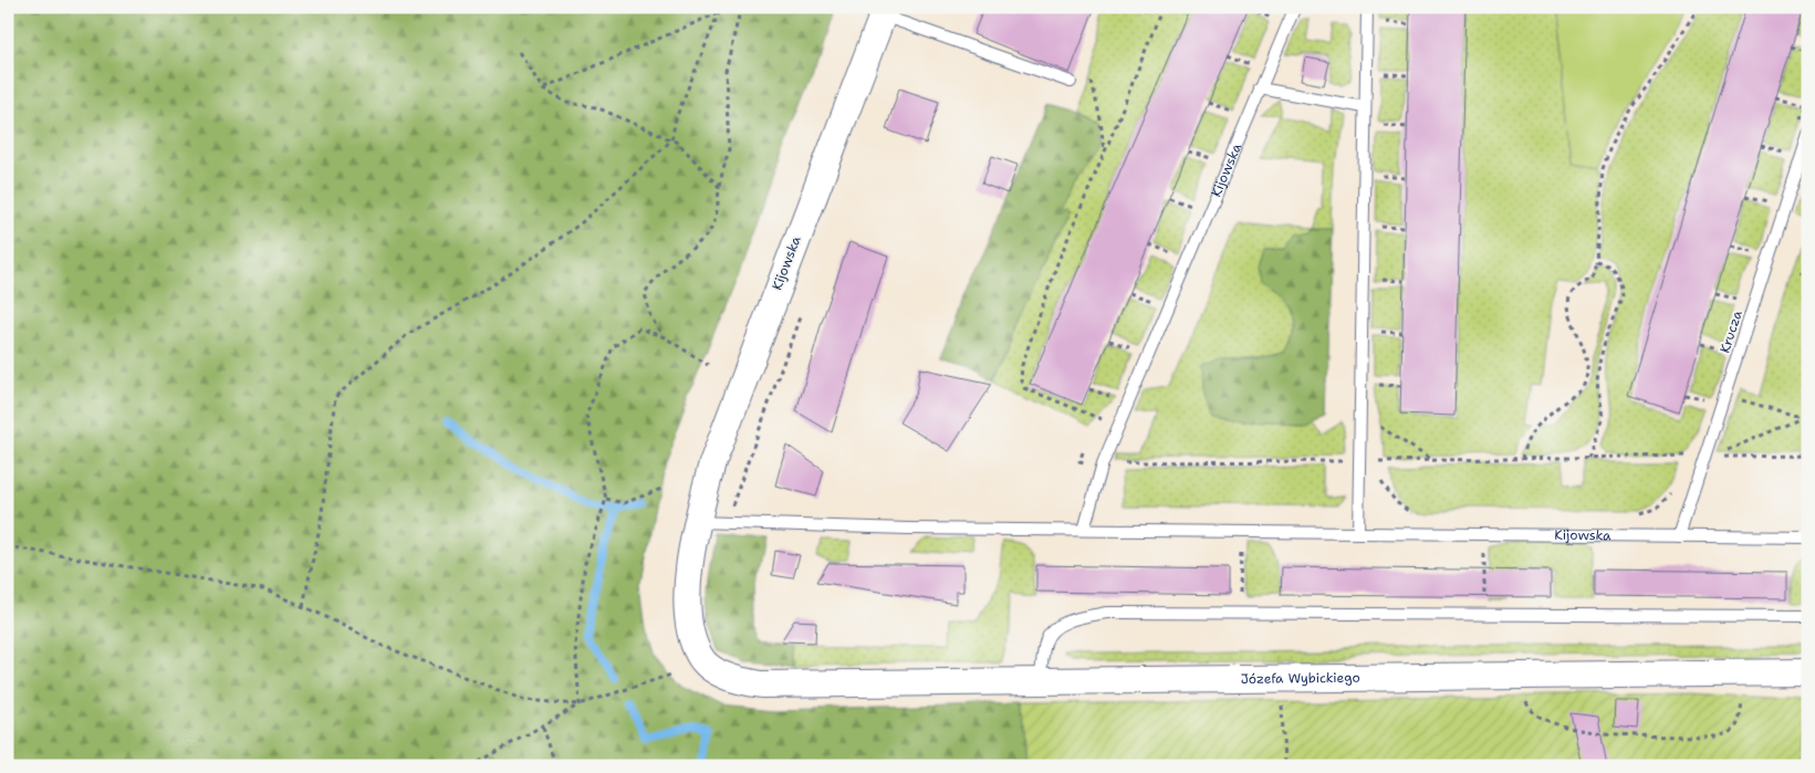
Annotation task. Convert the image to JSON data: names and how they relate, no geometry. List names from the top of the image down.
{
  "streets": {
    "street": ["Kijowska", "Józefa Wybickiego"],
    "lane": ["Krucza"]
  },
  "crossings": [
    ["Kijowska", "Krucza"],
    ["Kijowska", "Józefa Wybickiego"]
  ]
}
